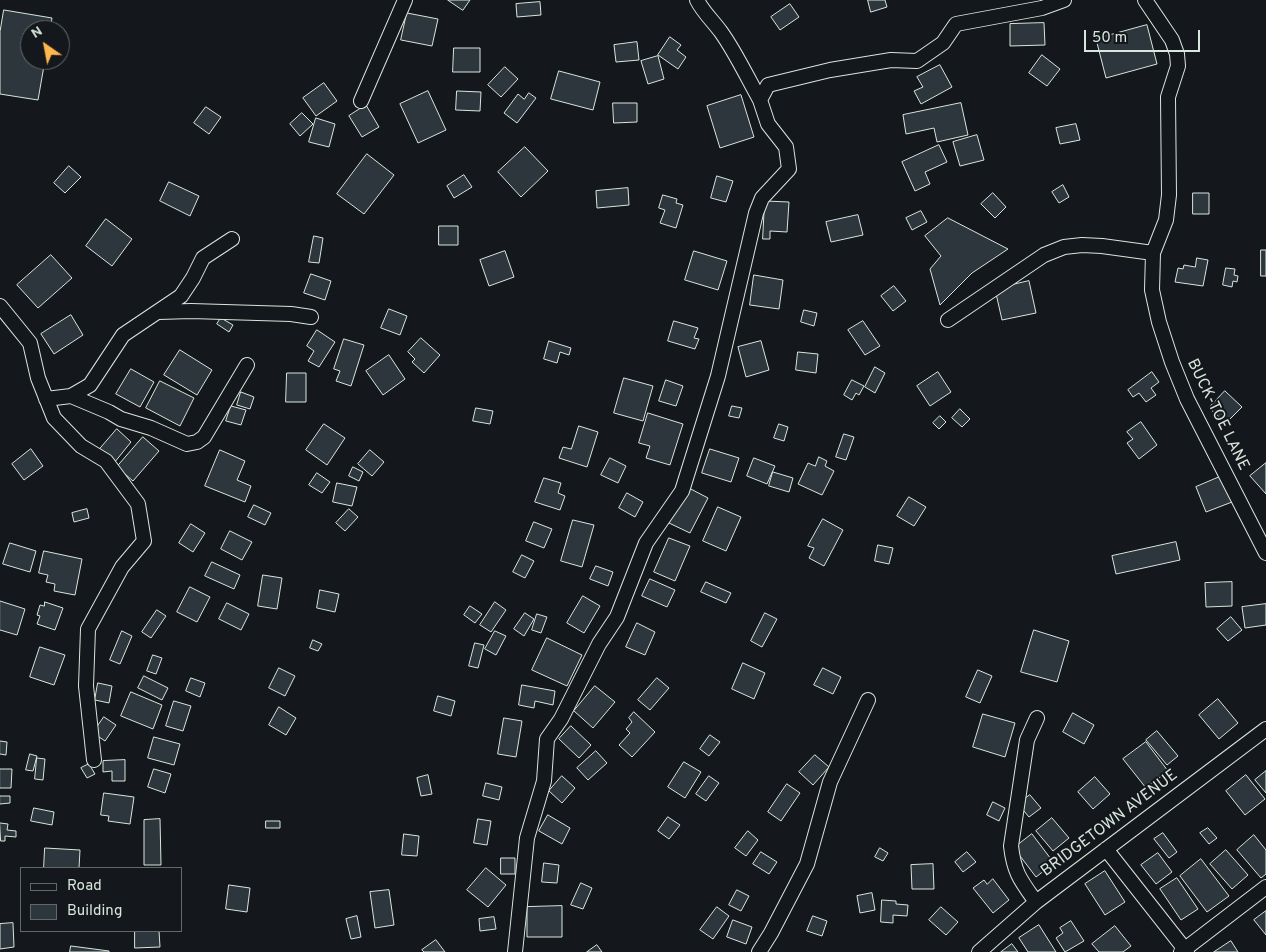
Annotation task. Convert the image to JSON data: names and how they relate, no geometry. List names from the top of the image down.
{
  "streets": {
    "street": ["BUCK-TOE LANE", "BRIDGETOWN AVENUE"]
  },
  "legend": ["Road", "Building"],
  "scale_bar": "50 m",
  "north": "top left"
}
